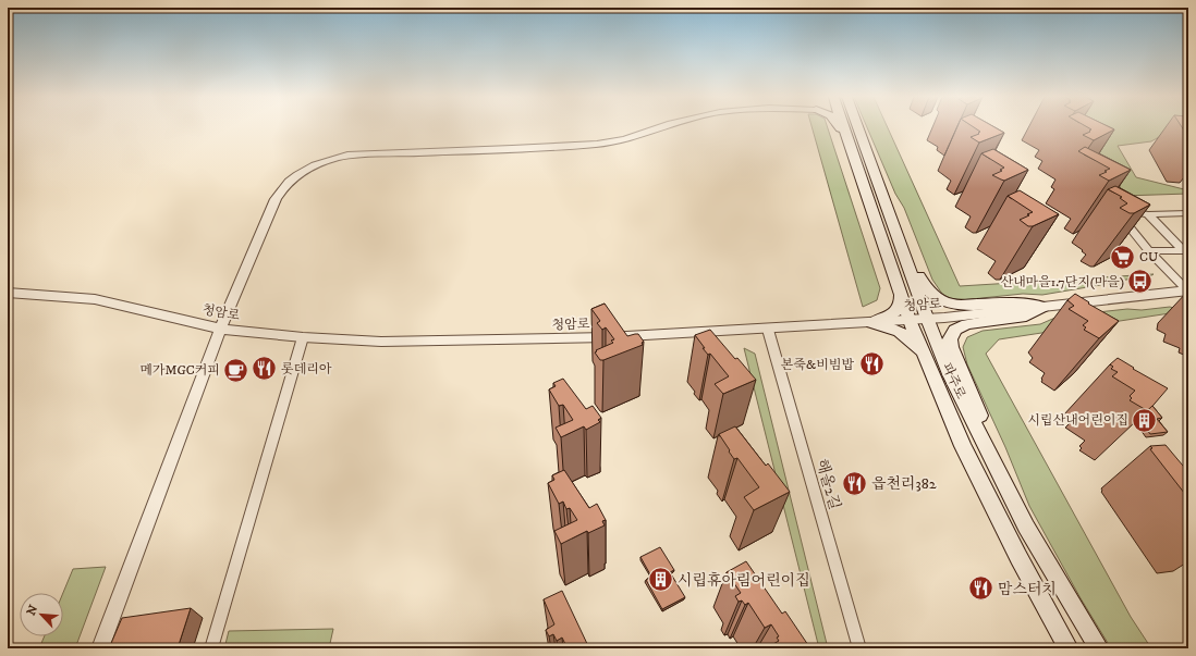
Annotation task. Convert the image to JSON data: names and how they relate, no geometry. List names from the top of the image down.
{
  "streets": {
    "main road": ["파주로"],
    "street": ["청암로", "해올2길"]
  },
  "crossings": [
    ["청암로", "파주로"],
    ["청암로", "해올2길"]
  ],
  "places": {
    "supermarket": ["CU"],
    "bus stop": ["산내마을1.7단지(마을)"],
    "restaurant": [
      "본죽&비빔밥",
      "롯데리아",
      "읍천리382",
      "맘스터치"
    ],
    "cafe": ["메가MGC커피"],
    "building": ["시립산내어린이집", "시립휴아림어린이집"]
  },
  "north": "top left"
}
